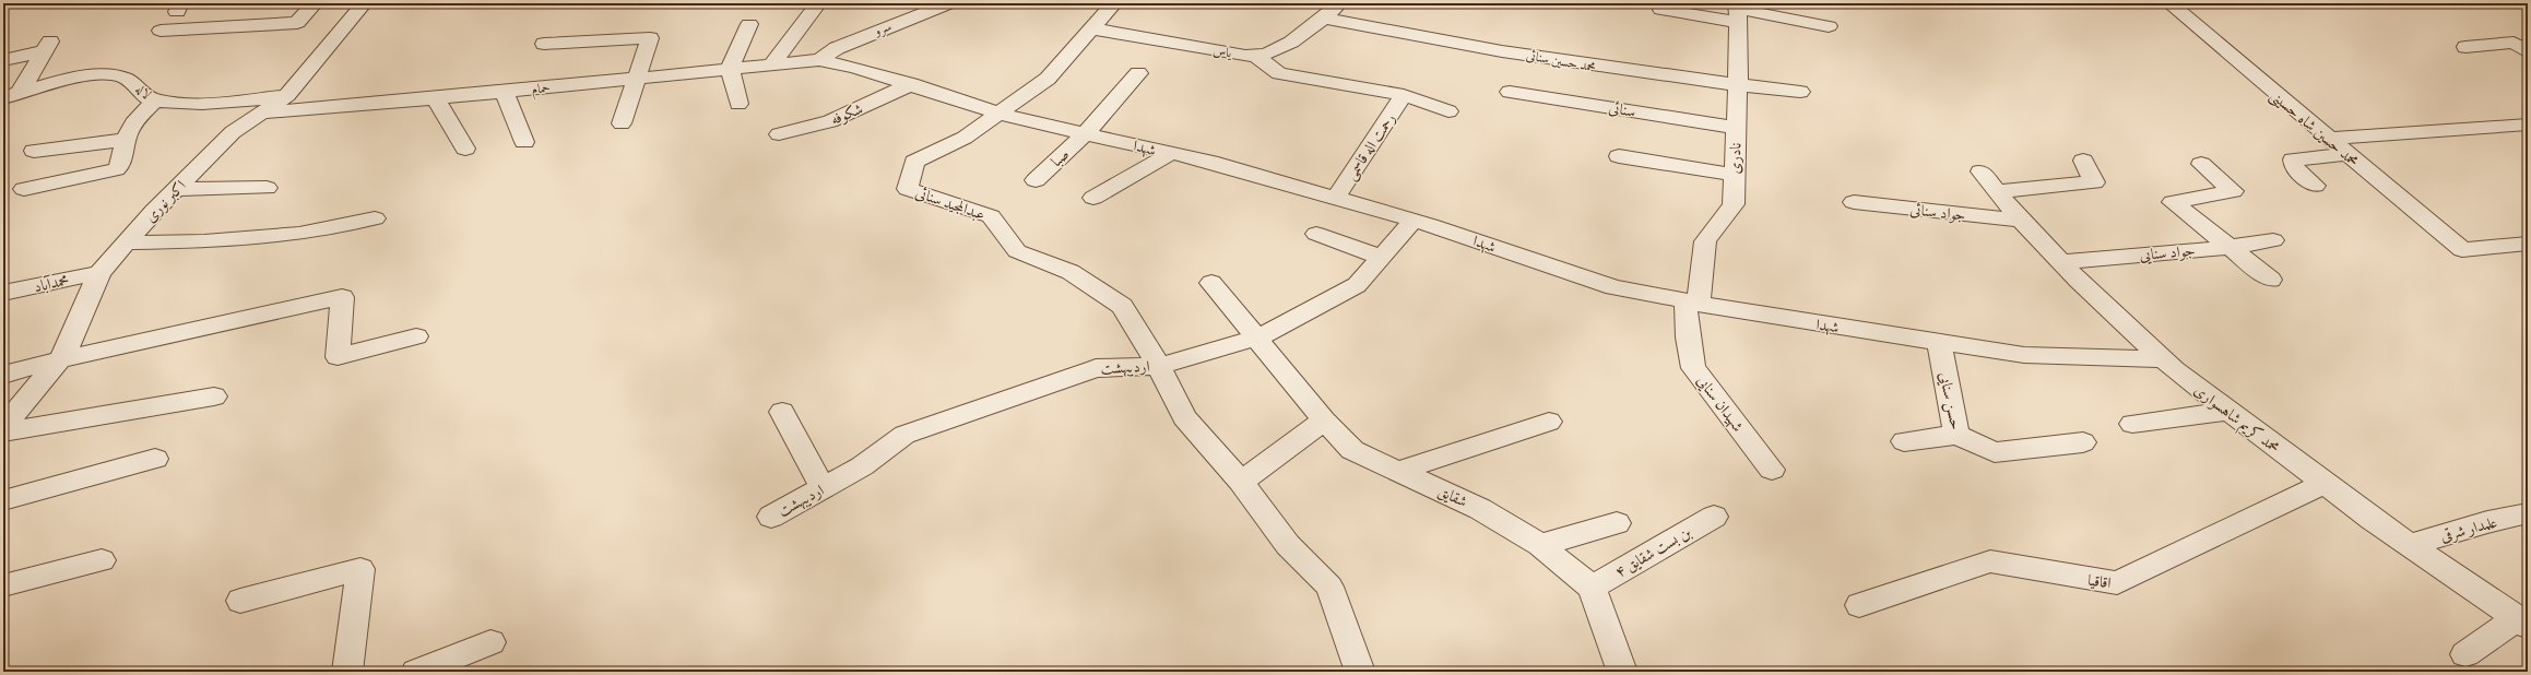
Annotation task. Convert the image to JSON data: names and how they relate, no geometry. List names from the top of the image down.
{
  "streets": {
    "street": [
      "سرو",
      "یاس",
      "محمد حسین سنائی",
      "حمام",
      "لاله",
      "سنائی",
      "شکوفه",
      "محمد حسین شاه حسینی",
      "رحمت اله قاسمی",
      "شهدا",
      "صبا",
      "نادری",
      "اکبر نوری",
      "عبدالمجید سنائی",
      "جواد سنائی",
      "جواد سنایی",
      "محمدآباد",
      "اردیبهشت",
      "حسن سنايی",
      "شهيدان سنايی",
      "محمد کریم شاهسواری",
      "شقایق",
      "علمدار شرقی",
      "بن بست شقایق ۴",
      "اقاقیا"
    ]
  },
  "crossings": [
    ["سرو", "حمام"],
    ["سرو", "شهدا"],
    ["یاس", "محمد حسین سنائی"],
    ["محمد حسین سنائی", "نادری"],
    ["حمام", "شهدا"],
    ["حمام", "اکبر نوری"],
    ["لاله", "اکبر نوری"],
    ["سنائی", "نادری"],
    ["شکوفه", "شهدا"],
    ["رحمت اله قاسمی", "شهدا"],
    ["شهدا", "صبا"],
    ["شهدا", "نادری"],
    ["شهدا", "عبدالمجید سنائی"],
    ["شهدا", "اردیبهشت"],
    ["شهدا", "حسن سنايی"],
    ["شهدا", "شهيدان سنايی"],
    ["شهدا", "محمد کریم شاهسواری"],
    ["نادری", "شهيدان سنايی"],
    ["اکبر نوری", "محمدآباد"],
    ["عبدالمجید سنائی", "اردیبهشت"],
    ["جواد سنائی", "محمد کریم شاهسواری"],
    ["جواد سنایی", "محمد کریم شاهسواری"],
    ["اردیبهشت", "شقایق"],
    ["محمد کریم شاهسواری", "علمدار شرقی"],
    ["محمد کریم شاهسواری", "اقاقیا"],
    ["شقایق", "بن بست شقایق ۴"]
  ]
}
